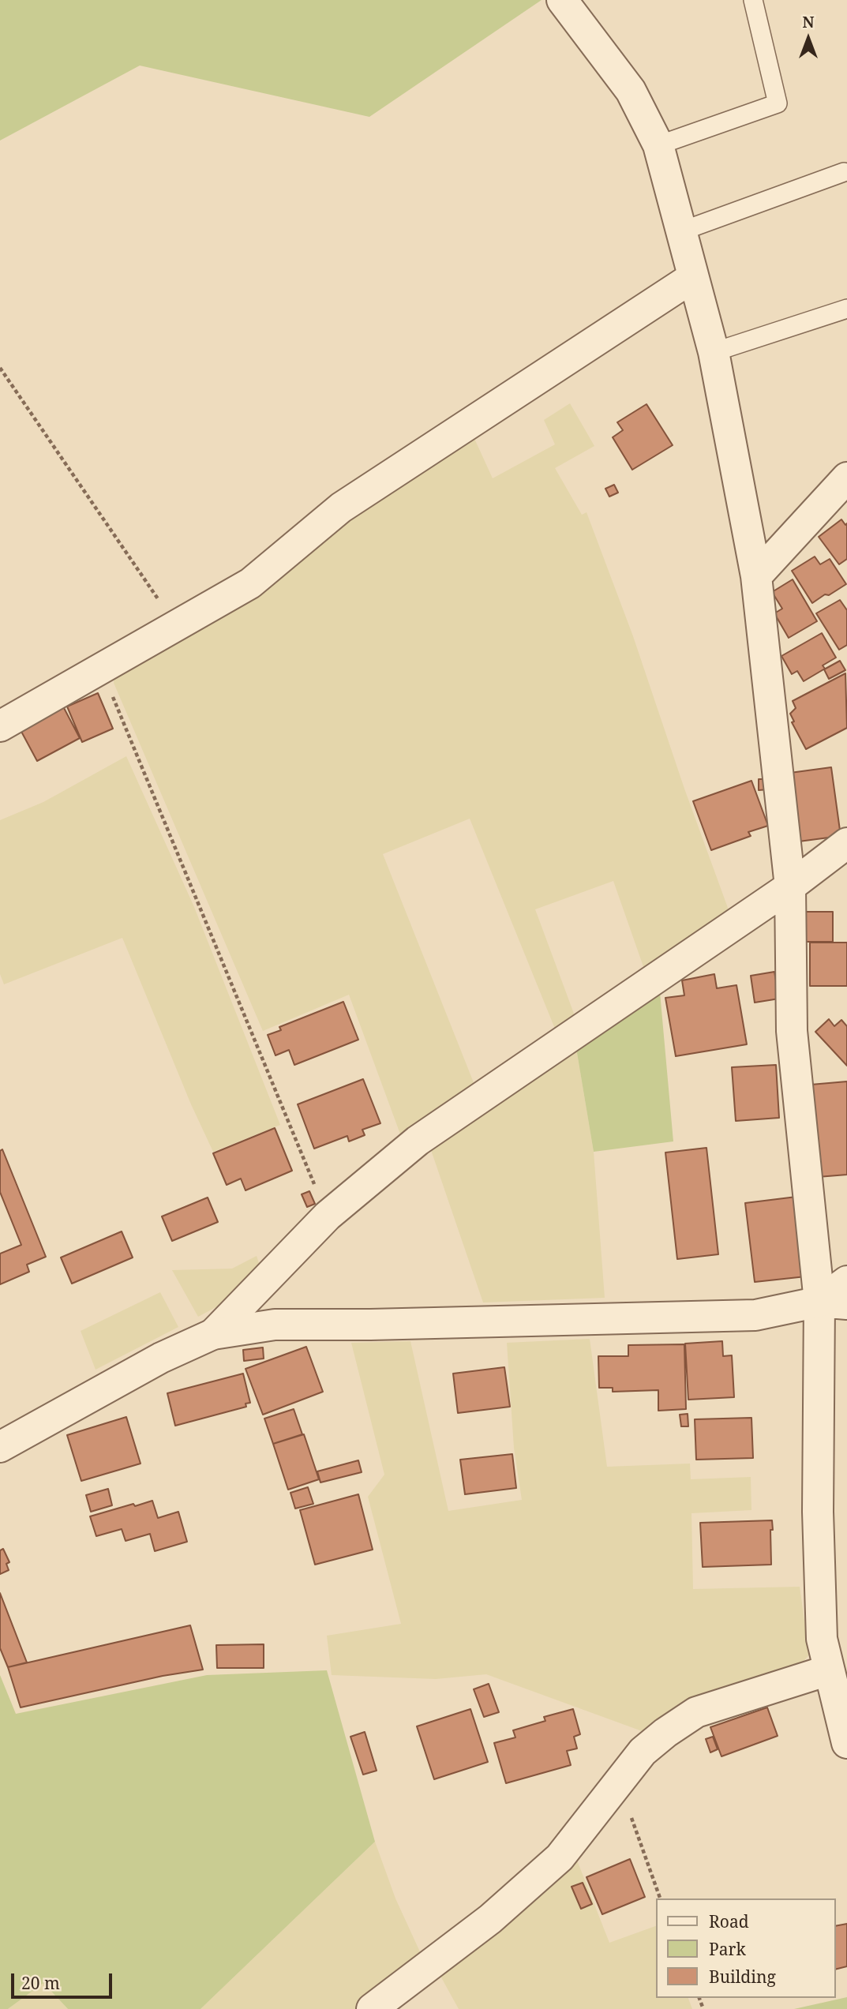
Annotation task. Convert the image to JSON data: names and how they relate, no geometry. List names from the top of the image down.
{
  "legend": ["Road", "Park", "Building"],
  "scale_bar": "20 m",
  "north": "top"
}
